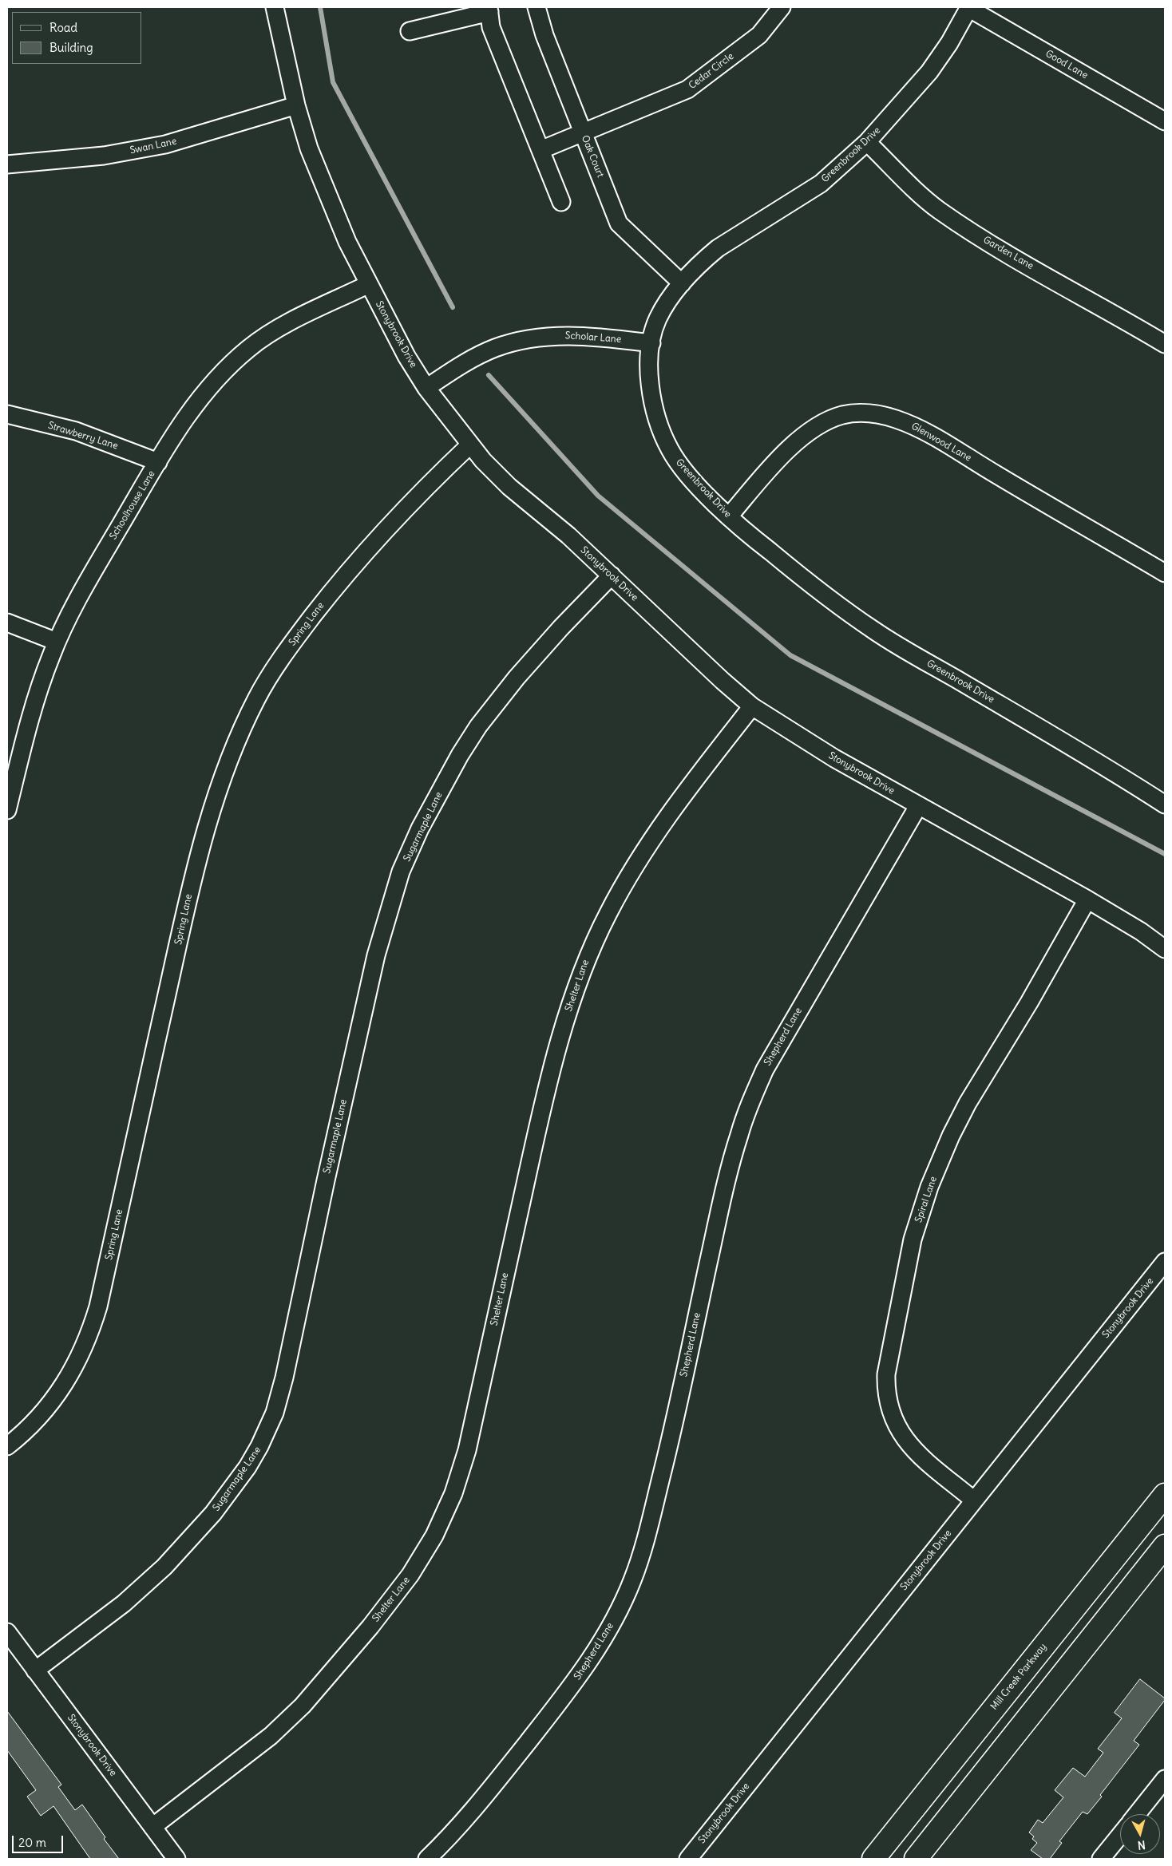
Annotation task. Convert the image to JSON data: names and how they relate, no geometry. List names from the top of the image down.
{
  "streets": {
    "main road": ["Mill Creek Parkway"],
    "street": [
      "Good Lane",
      "Cedar Circle",
      "Swan Lane",
      "Greenbrook Drive",
      "Oak Court",
      "Garden Lane",
      "Stonybrook Drive",
      "Scholar Lane",
      "Strawberry Lane",
      "Glenwood Lane",
      "Schoolhouse Lane",
      "Spring Lane",
      "Sugarmaple Lane",
      "Shelter Lane",
      "Shepherd Lane",
      "Spiral Lane"
    ]
  },
  "crossings": [
    ["Good Lane", "Greenbrook Drive"],
    ["Cedar Circle", "Oak Court"],
    ["Swan Lane", "Stonybrook Drive"],
    ["Greenbrook Drive", "Oak Court"],
    ["Greenbrook Drive", "Garden Lane"],
    ["Greenbrook Drive", "Scholar Lane"],
    ["Greenbrook Drive", "Glenwood Lane"],
    ["Stonybrook Drive", "Scholar Lane"],
    ["Stonybrook Drive", "Schoolhouse Lane"],
    ["Stonybrook Drive", "Spring Lane"],
    ["Stonybrook Drive", "Sugarmaple Lane"],
    ["Stonybrook Drive", "Shelter Lane"],
    ["Stonybrook Drive", "Shepherd Lane"],
    ["Stonybrook Drive", "Spiral Lane"],
    ["Strawberry Lane", "Schoolhouse Lane"]
  ],
  "legend": ["Road", "Building"],
  "scale_bar": "20 m",
  "north": "bottom"
}
